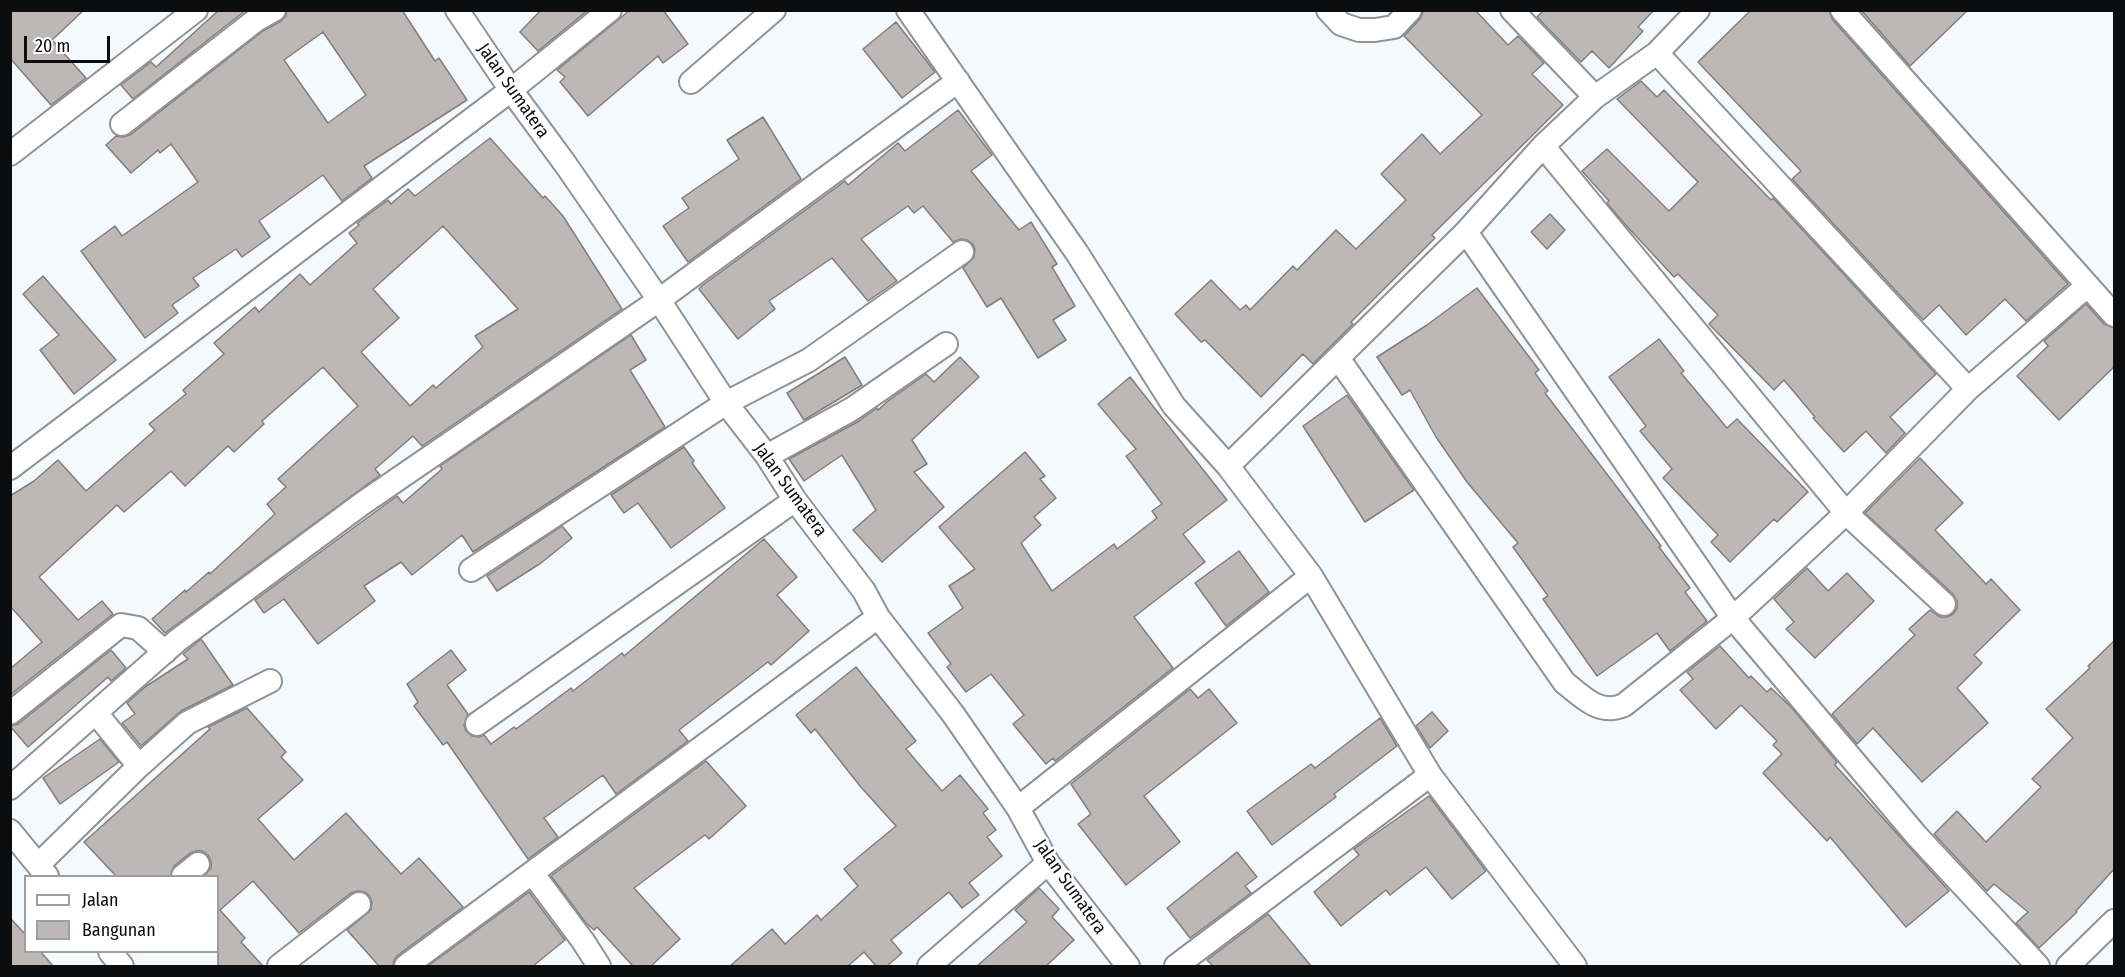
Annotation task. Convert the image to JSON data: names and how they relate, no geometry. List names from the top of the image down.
{
  "streets": {
    "street": ["Jalan Sumatera"]
  },
  "legend": ["Jalan", "Bangunan"],
  "scale_bar": "20 m"
}
